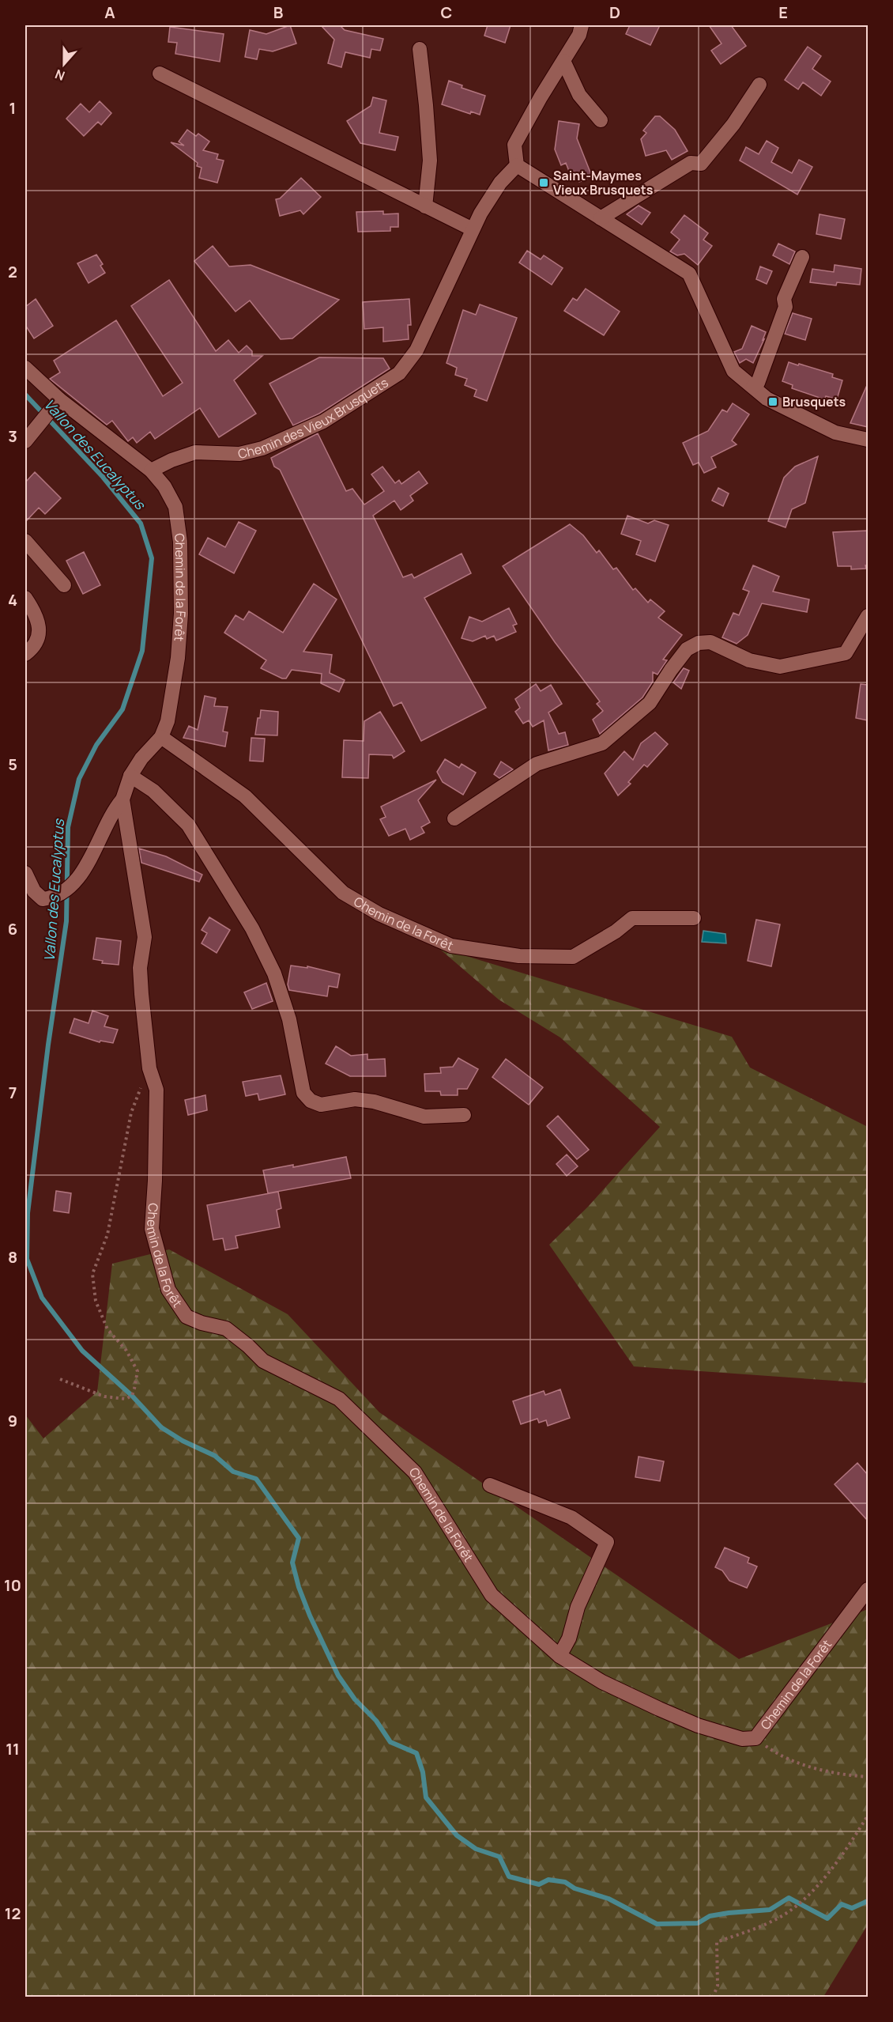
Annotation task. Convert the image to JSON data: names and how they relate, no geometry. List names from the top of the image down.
{
  "streets": {
    "street": ["Chemin des Vieux Brusquets", "Chemin de la Forêt"]
  },
  "crossings": [
    ["Chemin des Vieux Brusquets", "Chemin de la Forêt"]
  ],
  "water": ["Vallon des Eucalyptus"],
  "places": {
    "transit": ["Saint-Maymes Vieux Brusquets", "Brusquets"]
  },
  "north": "bottom",
  "grid": {
    "columns": [
      "A",
      "B",
      "C",
      "D",
      "E"
    ],
    "rows": [
      "1",
      "2",
      "3",
      "4",
      "5",
      "6",
      "7",
      "8",
      "9",
      "10",
      "11",
      "12"
    ]
  }
}
